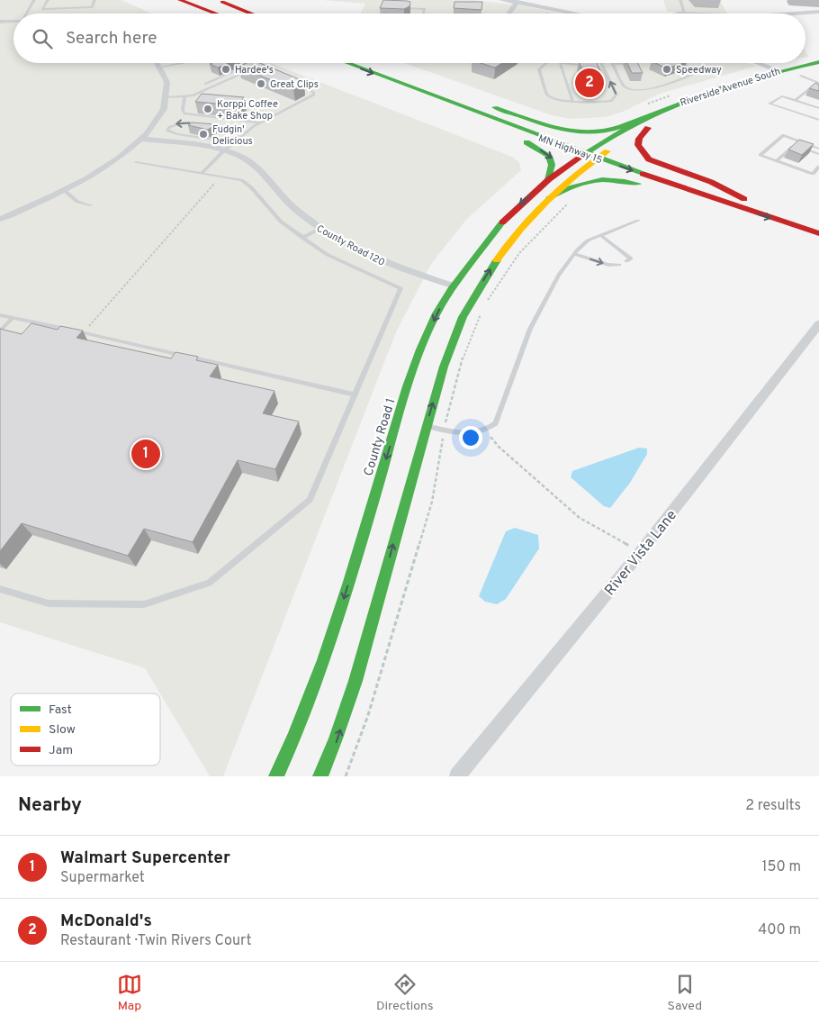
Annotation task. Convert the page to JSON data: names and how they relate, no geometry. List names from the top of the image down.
{
  "streets": {
    "main road": ["Riverside Avenue South", "MN Highway 15", "County Road 1"],
    "street": ["County Road 120", "River Vista Lane"]
  },
  "crossings": [
    ["Riverside Avenue South", "MN Highway 15"],
    ["Riverside Avenue South", "County Road 1"],
    ["MN Highway 15", "County Road 1"],
    ["County Road 120", "County Road 1"]
  ],
  "places": [
    "Hardee's",
    "Speedway",
    "Great Clips",
    "Korppi Coffee + Bake Shop",
    "Fudgin' Delicious"
  ],
  "legend": ["Fast", "Slow", "Jam"],
  "page": {
    "search": "Search here",
    "pins": ["2", "1"],
    "heading": ["Nearby", "2 results"],
    "list": [
      {
        "mark": "1",
        "name": "Walmart Supercenter",
        "note": "Supermarket",
        "value": "150 m"
      },
      {
        "mark": "2",
        "name": "McDonald's",
        "note": "Restaurant · Twin Rivers Court",
        "value": "400 m"
      }
    ],
    "nav": ["Map", "Directions", "Saved"]
  }
}
